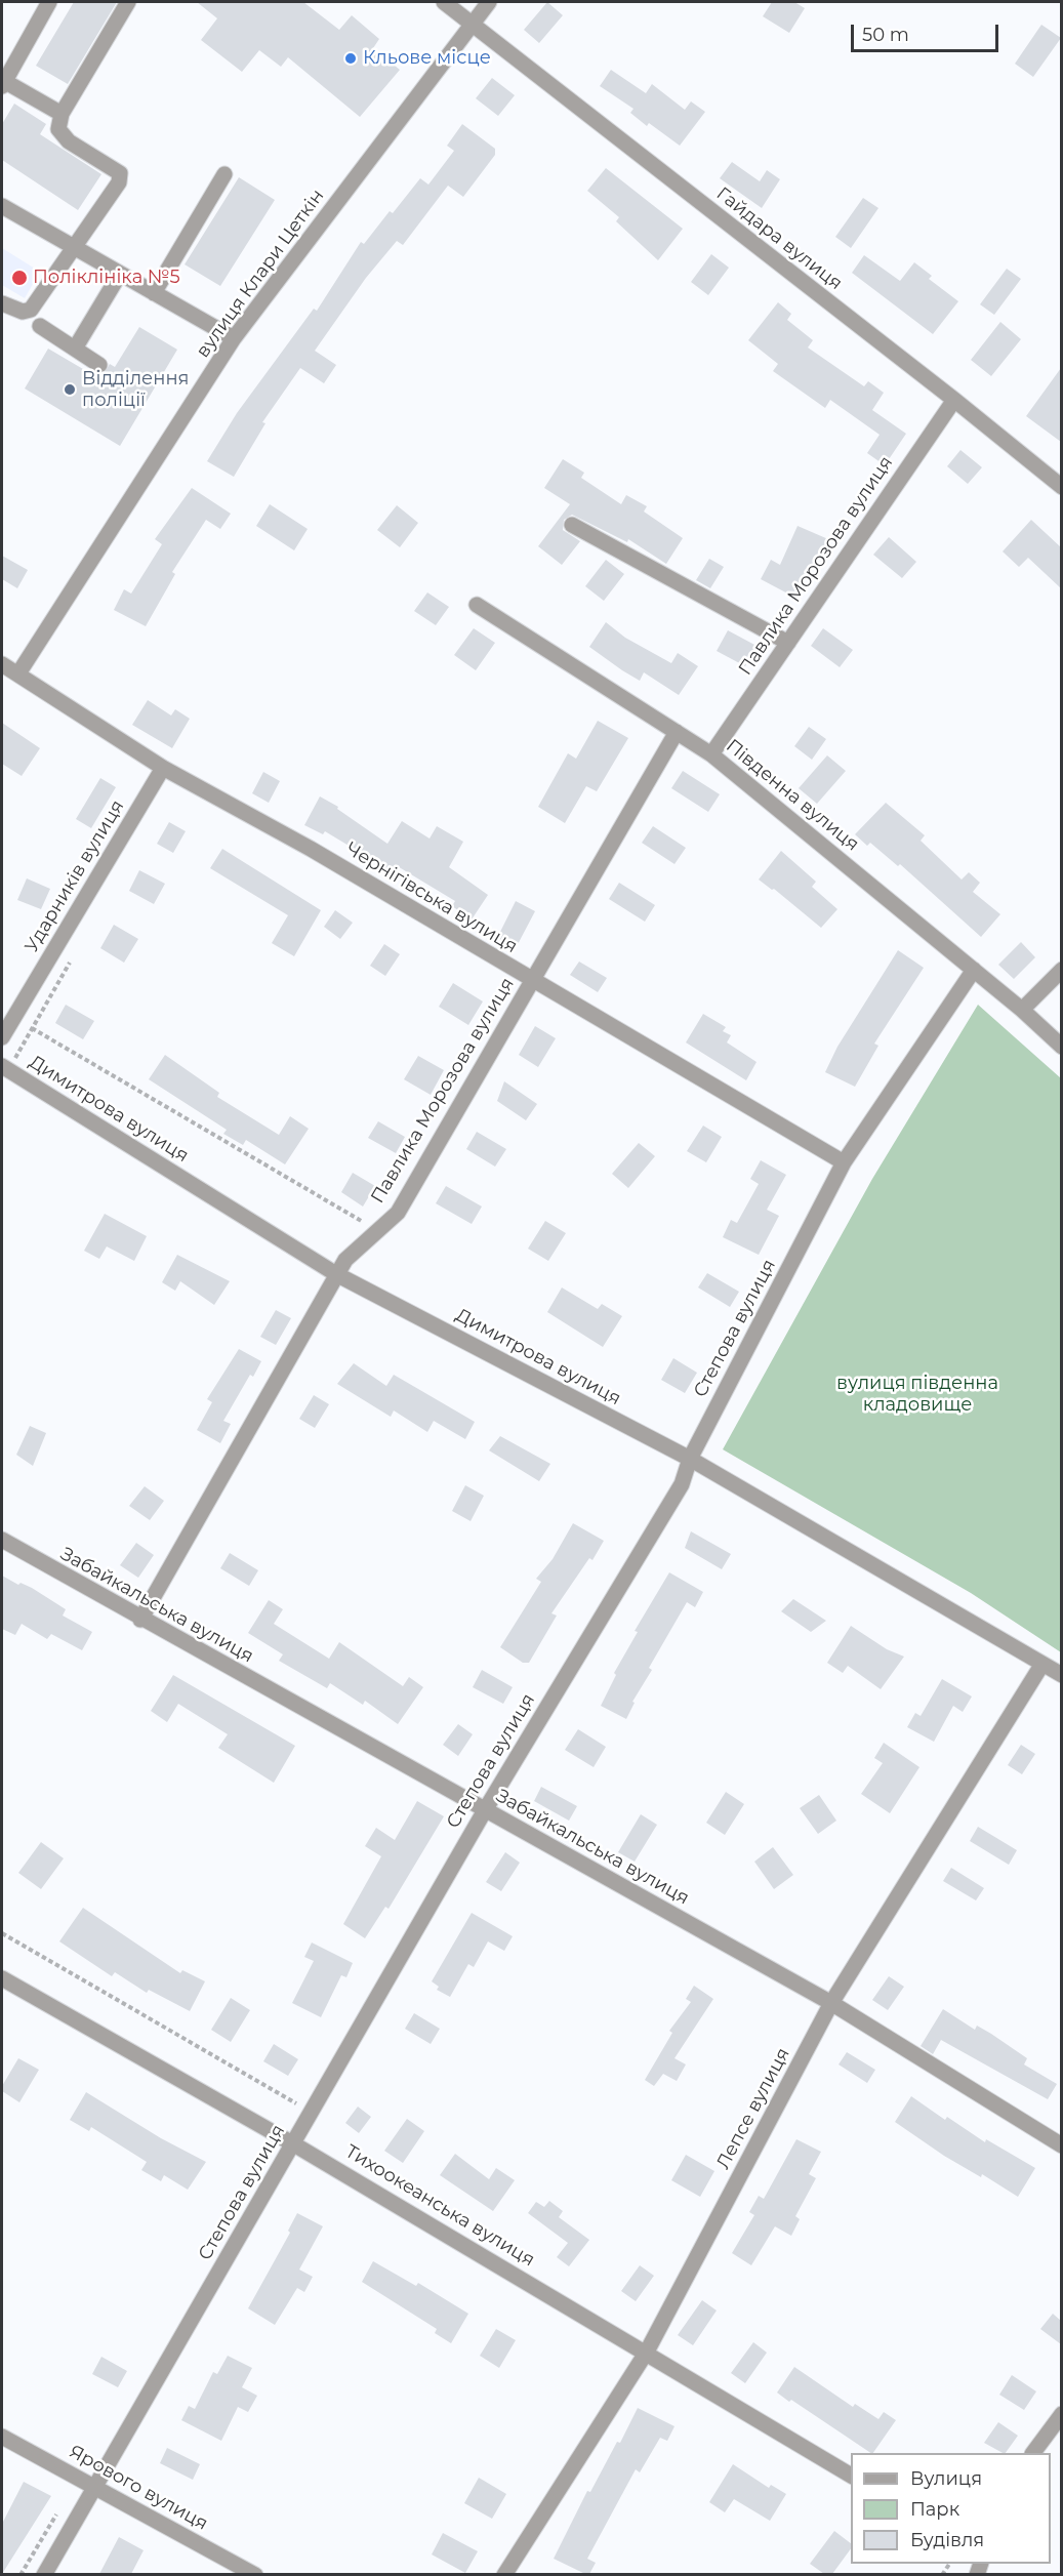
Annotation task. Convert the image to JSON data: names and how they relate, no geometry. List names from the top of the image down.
{
  "streets": {
    "street": [
      "Гайдара вулиця",
      "вулиця Клари Цеткін",
      "Павлика Морозова вулиця",
      "Південна вулиця",
      "Ударників вулиця",
      "Чернігівська вулиця",
      "Димитрова вулиця",
      "Степова вулиця",
      "Забайкальська вулиця",
      "Лепсе вулиця",
      "Тихоокеанська вулиця",
      "Ярового вулиця"
    ]
  },
  "crossings": [
    ["Гайдара вулиця", "вулиця Клари Цеткін"],
    ["Гайдара вулиця", "Павлика Морозова вулиця"],
    ["вулиця Клари Цеткін", "Чернігівська вулиця"],
    ["Павлика Морозова вулиця", "Південна вулиця"],
    ["Павлика Морозова вулиця", "Чернігівська вулиця"],
    ["Павлика Морозова вулиця", "Димитрова вулиця"],
    ["Павлика Морозова вулиця", "Забайкальська вулиця"],
    ["Південна вулиця", "Степова вулиця"],
    ["Ударників вулиця", "Чернігівська вулиця"],
    ["Чернігівська вулиця", "Степова вулиця"],
    ["Димитрова вулиця", "Степова вулиця"],
    ["Димитрова вулиця", "Лепсе вулиця"],
    ["Степова вулиця", "Забайкальська вулиця"],
    ["Степова вулиця", "Тихоокеанська вулиця"],
    ["Степова вулиця", "Ярового вулиця"],
    ["Забайкальська вулиця", "Лепсе вулиця"],
    ["Лепсе вулиця", "Тихоокеанська вулиця"]
  ],
  "parks": ["вулиця південна кладовище"],
  "places": ["Кльове місце", "Поліклініка №5", "Відділення поліції"],
  "legend": ["Вулиця", "Парк", "Будівля"],
  "scale_bar": "50 m"
}
